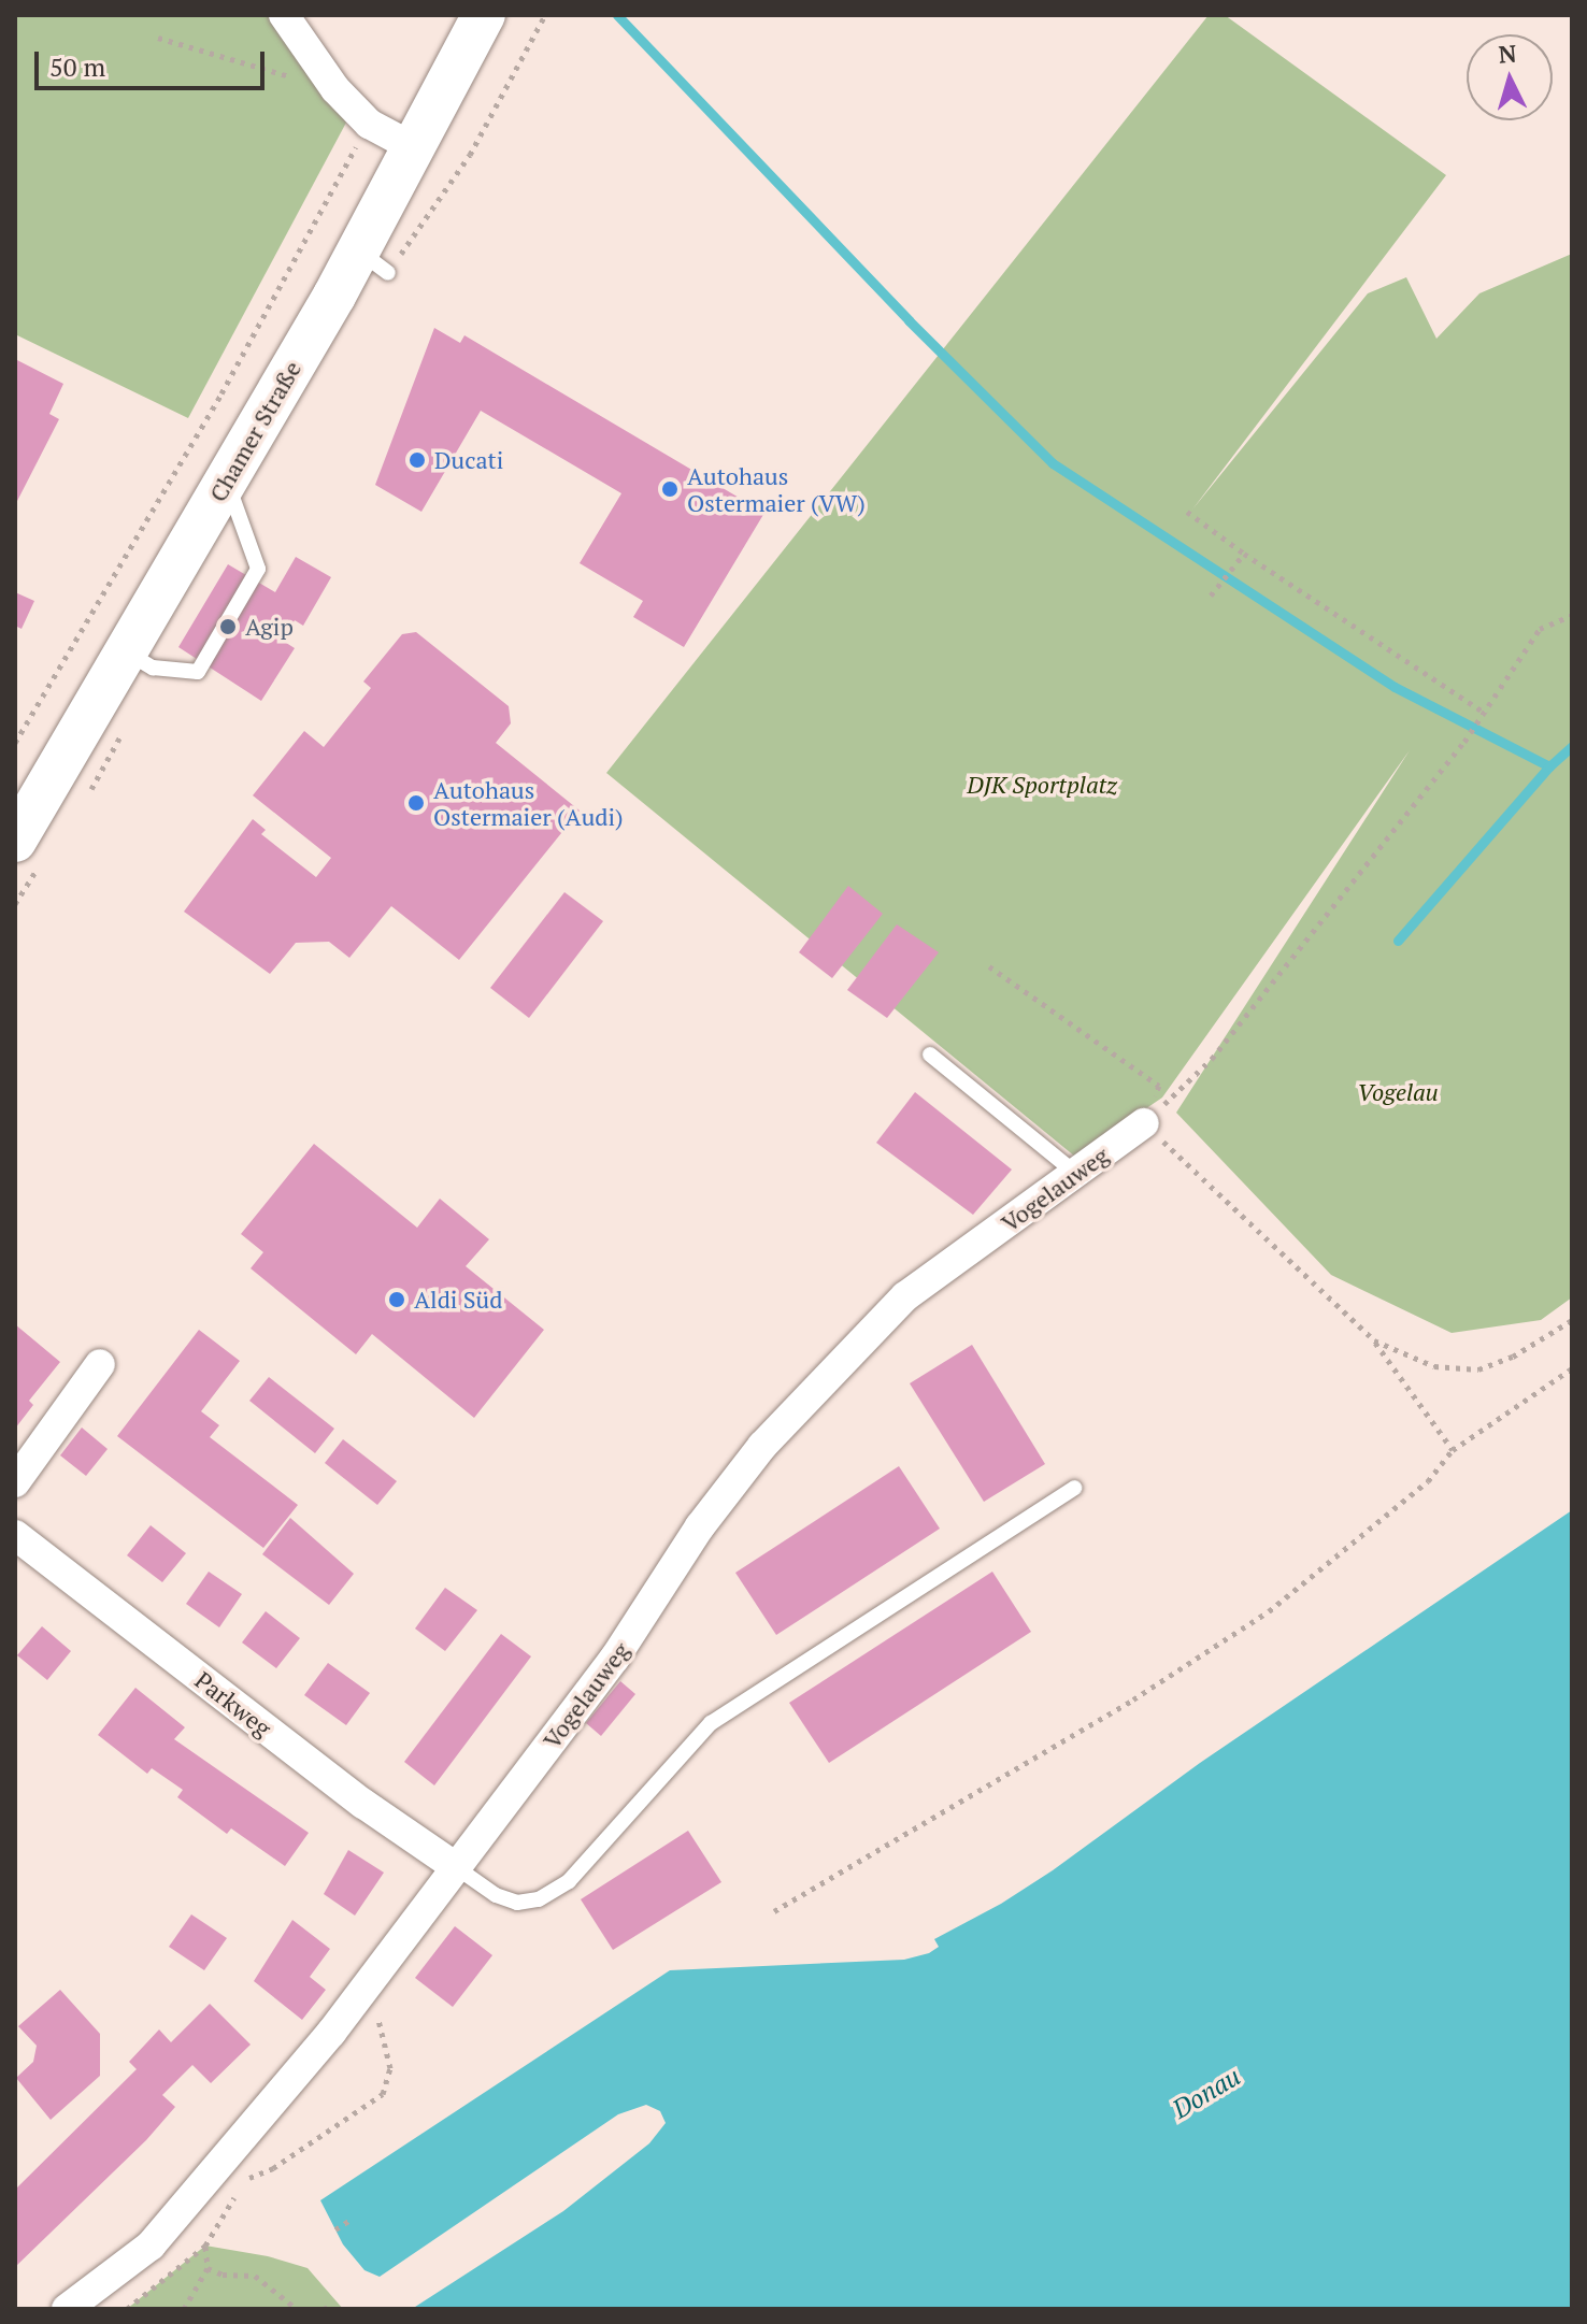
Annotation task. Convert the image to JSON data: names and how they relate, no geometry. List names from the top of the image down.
{
  "streets": {
    "main road": ["Chamer Straße"],
    "street": ["Vogelauweg", "Parkweg"]
  },
  "crossings": [
    ["Vogelauweg", "Parkweg"]
  ],
  "water": ["Donau"],
  "parks": ["DJK Sportplatz", "Vogelau"],
  "places": [
    "Ducati",
    "Autohaus Ostermaier (VW)",
    "Agip",
    "Autohaus Ostermaier (Audi)",
    "Aldi Süd"
  ],
  "scale_bar": "50 m",
  "north": "top"
}
